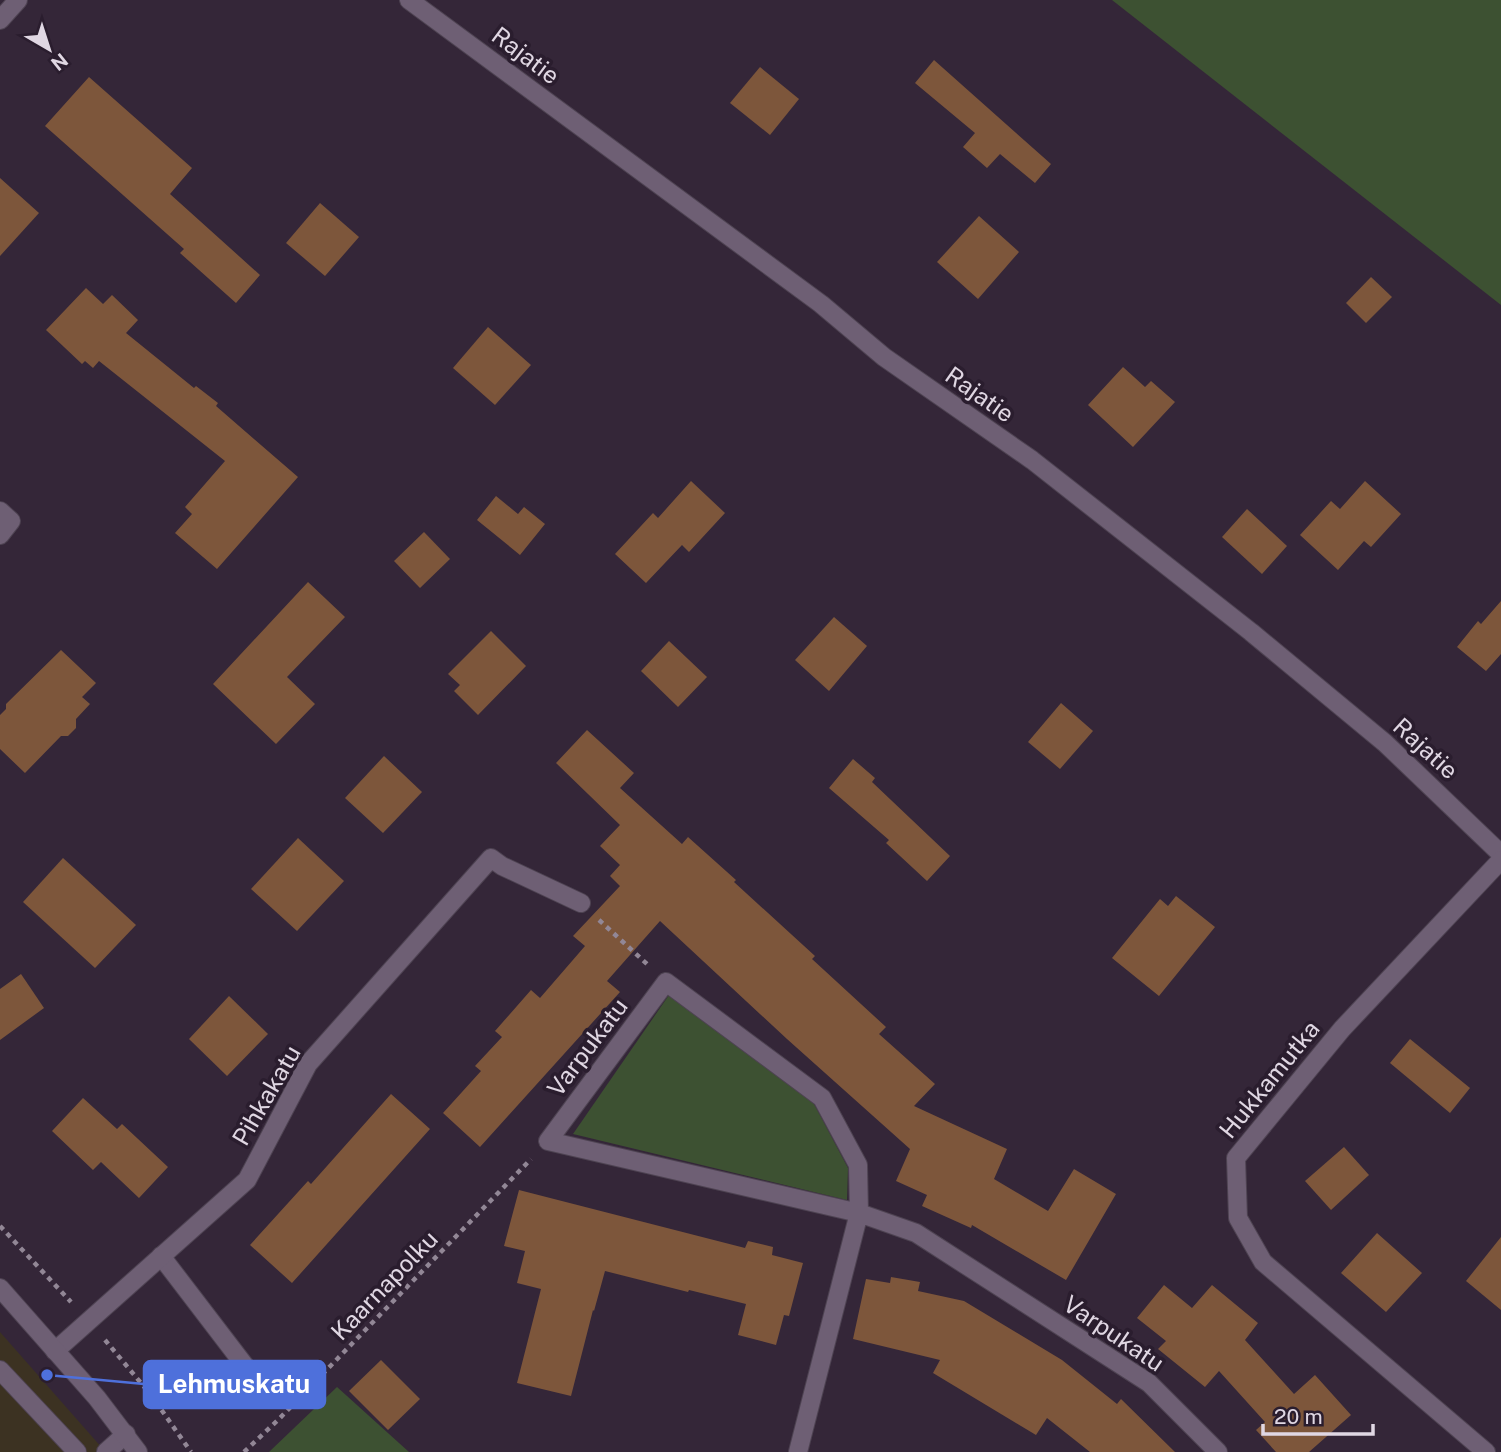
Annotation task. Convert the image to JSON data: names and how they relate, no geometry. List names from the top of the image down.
{
  "streets": {
    "street": [
      "Rajatie",
      "Varpukatu",
      "Hukkamutka",
      "Pihkakatu"
    ],
    "path": ["Kaarnapolku"]
  },
  "crossings": [
    ["Varpukatu", "Kaarnapolku"]
  ],
  "places": ["Lehmuskatu"],
  "scale_bar": "20 m",
  "north": "bottom right"
}
